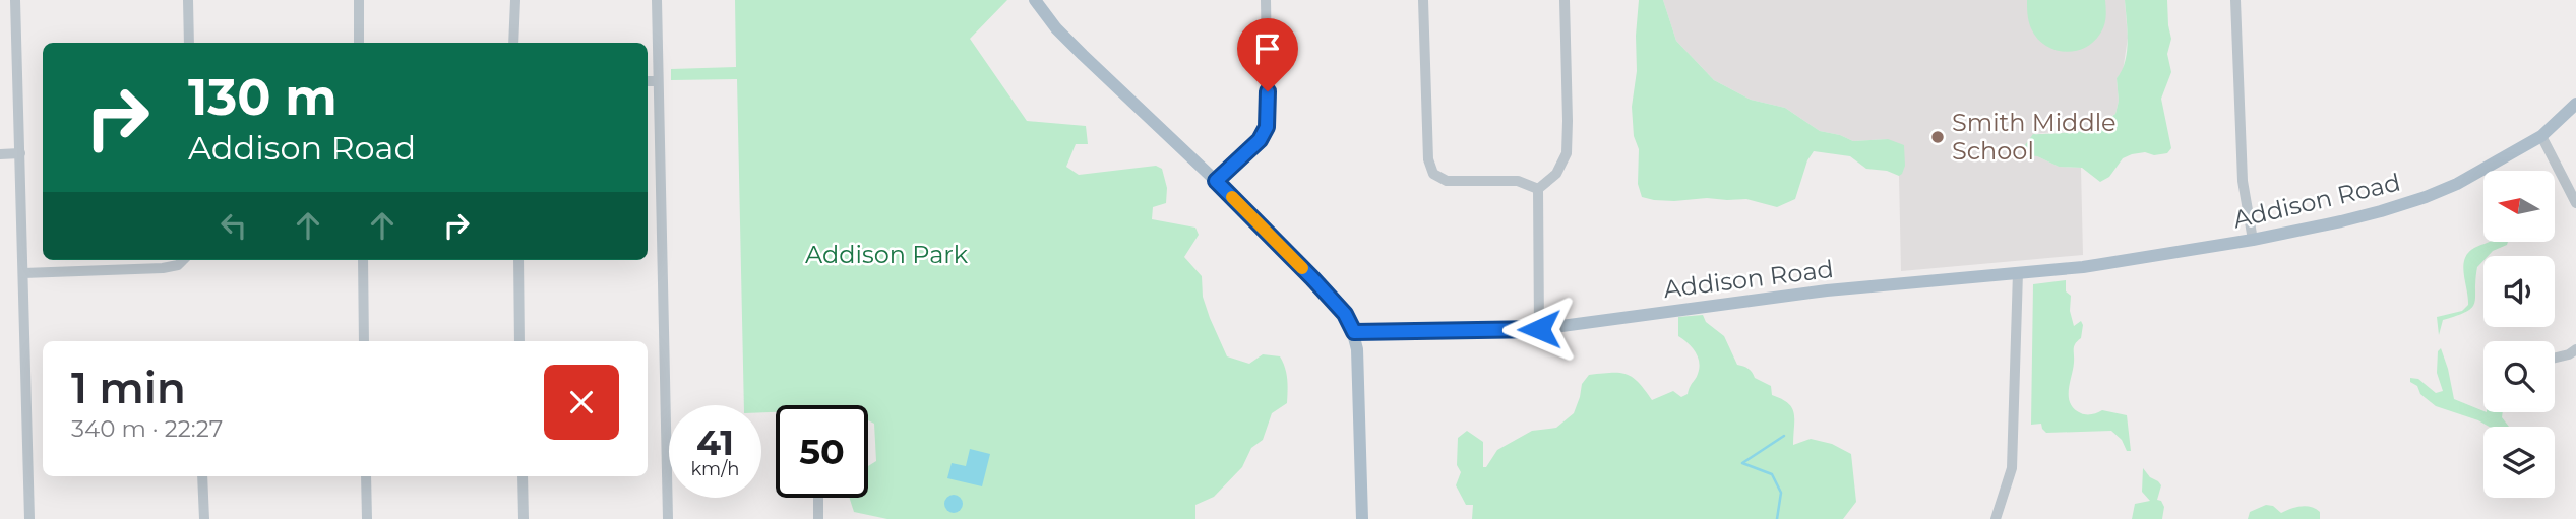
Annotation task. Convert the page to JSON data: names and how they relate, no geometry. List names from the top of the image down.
{
  "streets": {
    "main road": ["Addison Road"]
  },
  "parks": ["Addison Park"],
  "places": ["Smith Middle School"],
  "north": "left",
  "page": {
    "turn": ["130 m", "Addison Road"],
    "heading": ["1 min", "340 m · 22:27"],
    "speed": "41 km/h",
    "limit": "50"
  }
}
